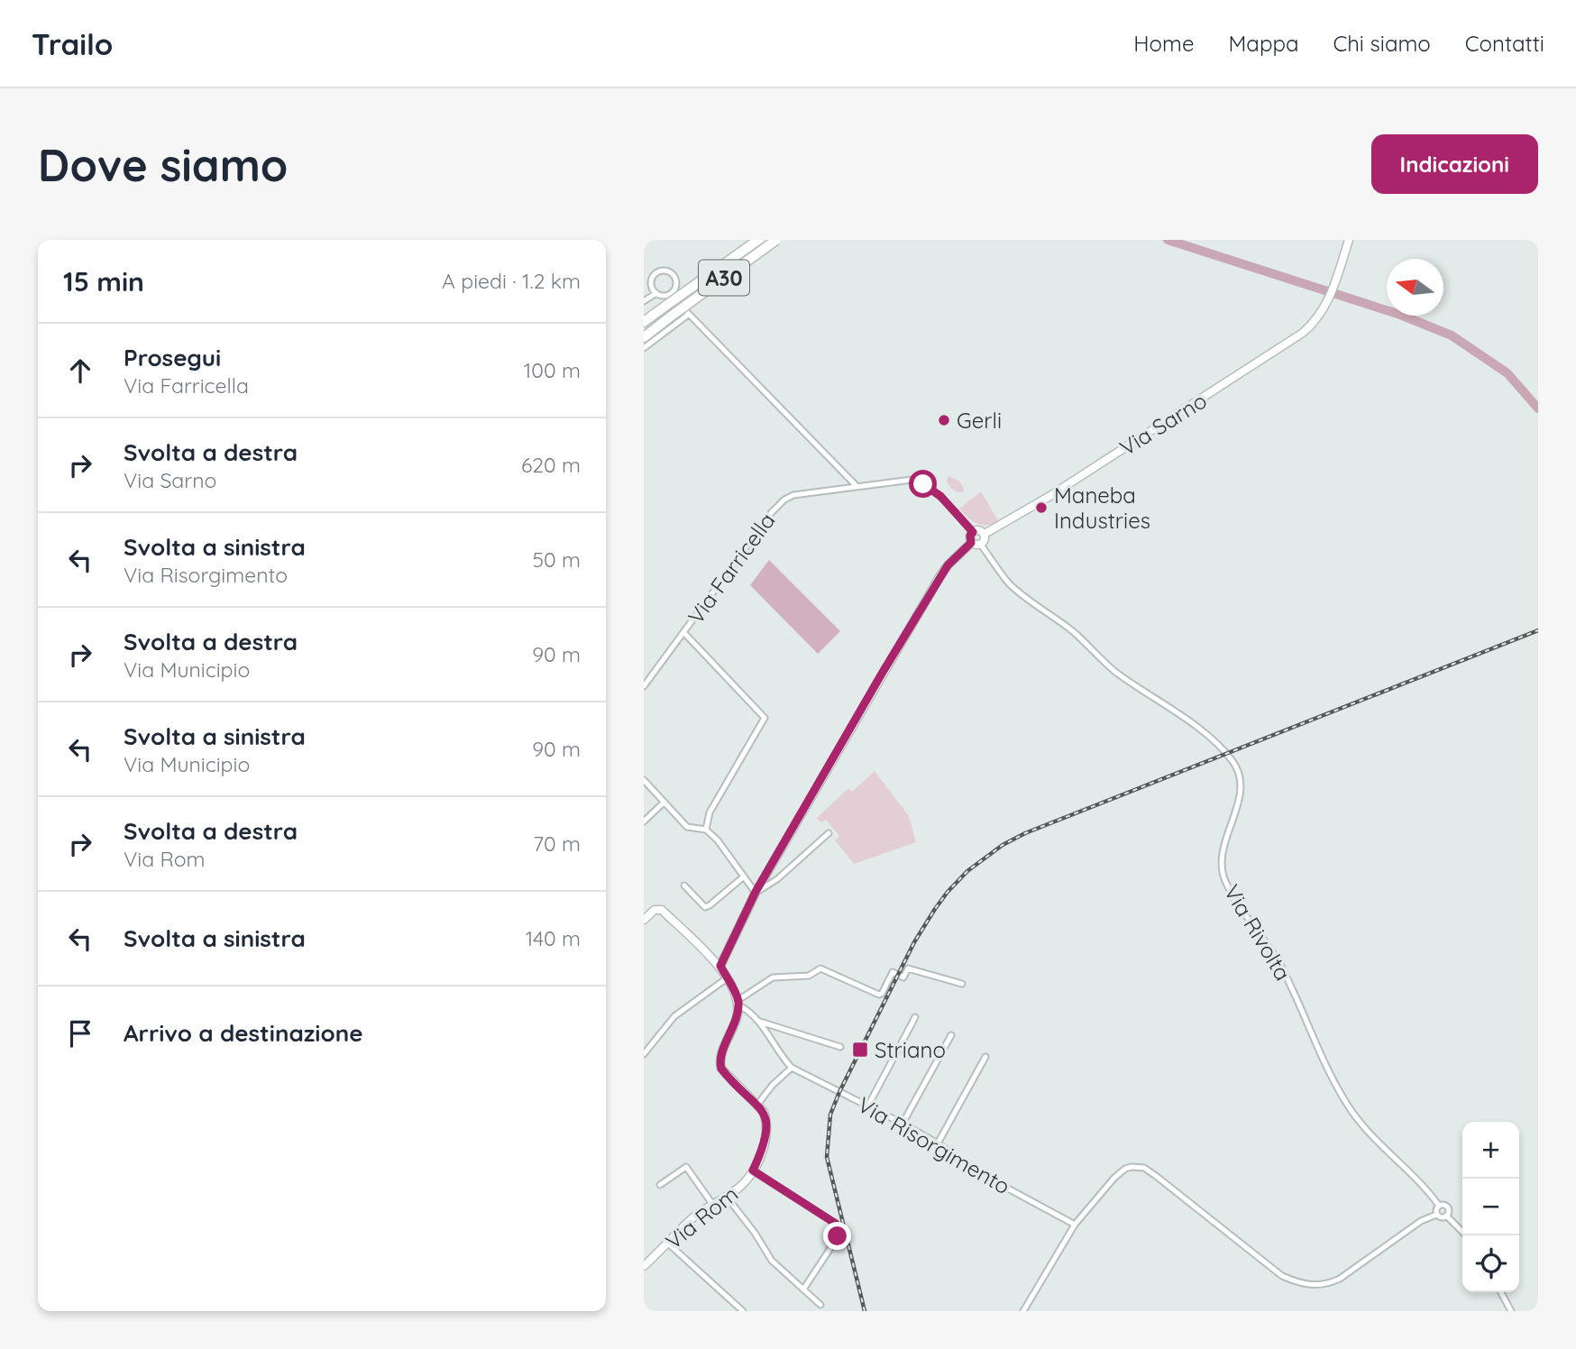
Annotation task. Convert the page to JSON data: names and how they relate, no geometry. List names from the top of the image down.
{
  "streets": {
    "highway": ["A30"],
    "main road": ["Via Sarno", "Via Risorgimento", "Via Rom"],
    "street": ["Via Farricella", "Via Rivolta"]
  },
  "crossings": [
    ["Via Sarno", "Via Farricella"],
    ["Via Sarno", "Via Rivolta"],
    ["Via Farricella", "Via Rivolta"]
  ],
  "places": {
    "other": ["Gerli", "Maneba Industries"],
    "transit": ["Striano"]
  },
  "north": "left",
  "page": {
    "header": "Trailo",
    "nav": [
      "Home",
      "Mappa",
      "Chi siamo",
      "Contatti"
    ],
    "buttons": "Indicazioni",
    "title": "Dove siamo",
    "heading": ["15 min", "A piedi · 1.2 km"],
    "list": [
      ["Prosegui", "Via Farricella", "100 m"],
      ["Svolta a destra", "Via Sarno", "620 m"],
      ["Svolta a sinistra", "Via Risorgimento", "50 m"],
      ["Svolta a destra", "Via Municipio", "90 m"],
      ["Svolta a sinistra", "Via Municipio", "90 m"],
      ["Svolta a destra", "Via Rom", "70 m"],
      ["Svolta a sinistra", "140 m"],
      "Arrivo a destinazione"
    ],
    "map_buttons": ["+", "−"]
  }
}
